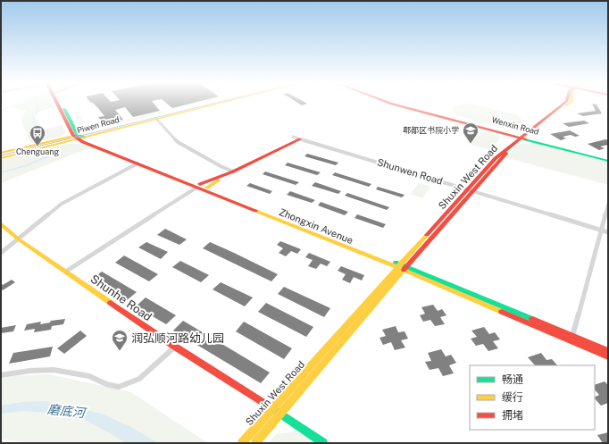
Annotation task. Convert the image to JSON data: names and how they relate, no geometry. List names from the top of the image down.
{
  "streets": {
    "main road": [
      "Piwen Road",
      "Wenxin Road",
      "Shuxin West Road",
      "Zhongxin Avenue",
      "Shunhe Road"
    ],
    "street": ["Shunwen Road"]
  },
  "crossings": [
    ["Piwen Road", "Zhongxin Avenue"],
    ["Wenxin Road", "Shuxin West Road"],
    ["Shunwen Road", "Shuxin West Road"],
    ["Shuxin West Road", "Zhongxin Avenue"],
    ["Shuxin West Road", "Shunhe Road"]
  ],
  "water": ["磨底河"],
  "places": {
    "school or university": ["郫都区书院小学", "润弘顺河路幼儿园"],
    "bus stop": ["Chenguang"]
  },
  "legend": ["畅通", "缓行", "拥堵"]
}
